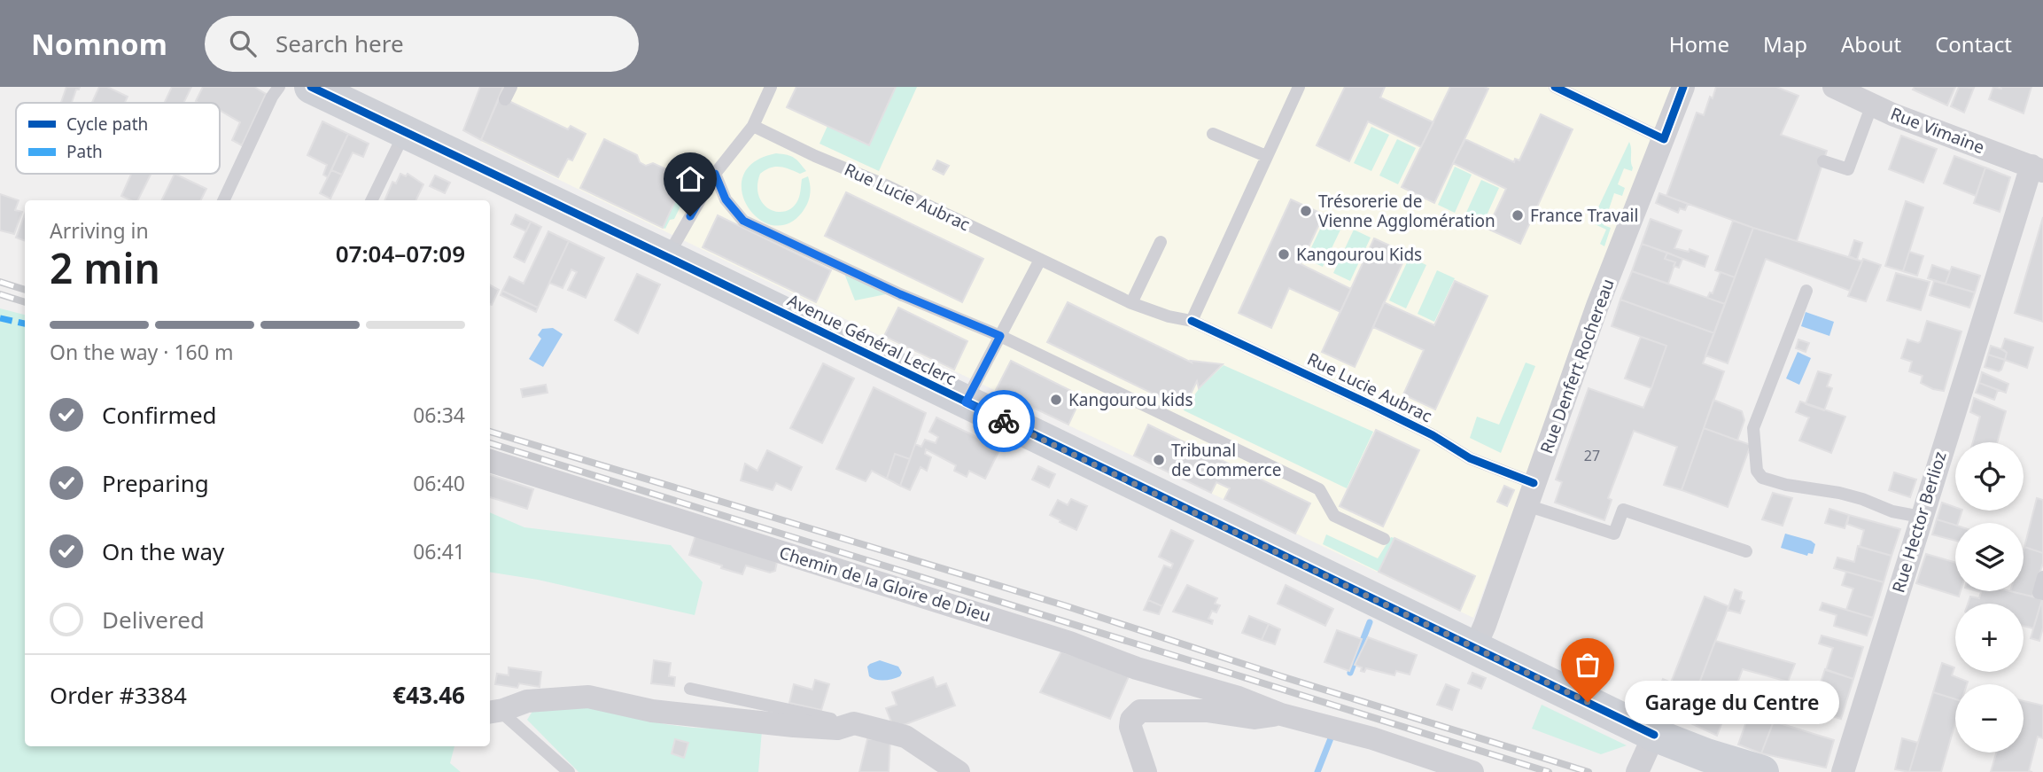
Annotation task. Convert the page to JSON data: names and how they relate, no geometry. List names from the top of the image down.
{
  "streets": {
    "main road": ["Avenue Général Leclerc"],
    "street": [
      "Rue Vimaine",
      "Rue Denfert Rochereau",
      "Rue Hector Berlioz",
      "Chemin de la Gloire de Dieu"
    ],
    "lane": ["Rue Lucie Aubrac"]
  },
  "crossings": [
    ["Rue Vimaine", "Rue Hector Berlioz"],
    ["Rue Lucie Aubrac", "Rue Denfert Rochereau"],
    ["Avenue Général Leclerc", "Rue Denfert Rochereau"]
  ],
  "places": [
    "Trésorerie de Vienne Agglomération",
    "France Travail",
    "Kangourou Kids",
    "Kangourou kids",
    "Tribunal de Commerce",
    "Garage du Centre"
  ],
  "house_numbers": ["27"],
  "legend": ["Cycle path", "Path"],
  "page": {
    "header": "Nomnom",
    "search": "Search here",
    "nav": [
      "Home",
      "Map",
      "About",
      "Contact"
    ],
    "heading": ["2 min", "Arriving in", "07:04–07:09"],
    "panel": ["Order #3384", "€43.46"],
    "bar": "On the way · 160 m",
    "list": [
      ["Confirmed", "06:34"],
      ["Preparing", "06:40"],
      ["On the way", "06:41"],
      "Delivered"
    ],
    "map_buttons": ["+", "−"],
    "bubble": "Garage du Centre"
  }
}
